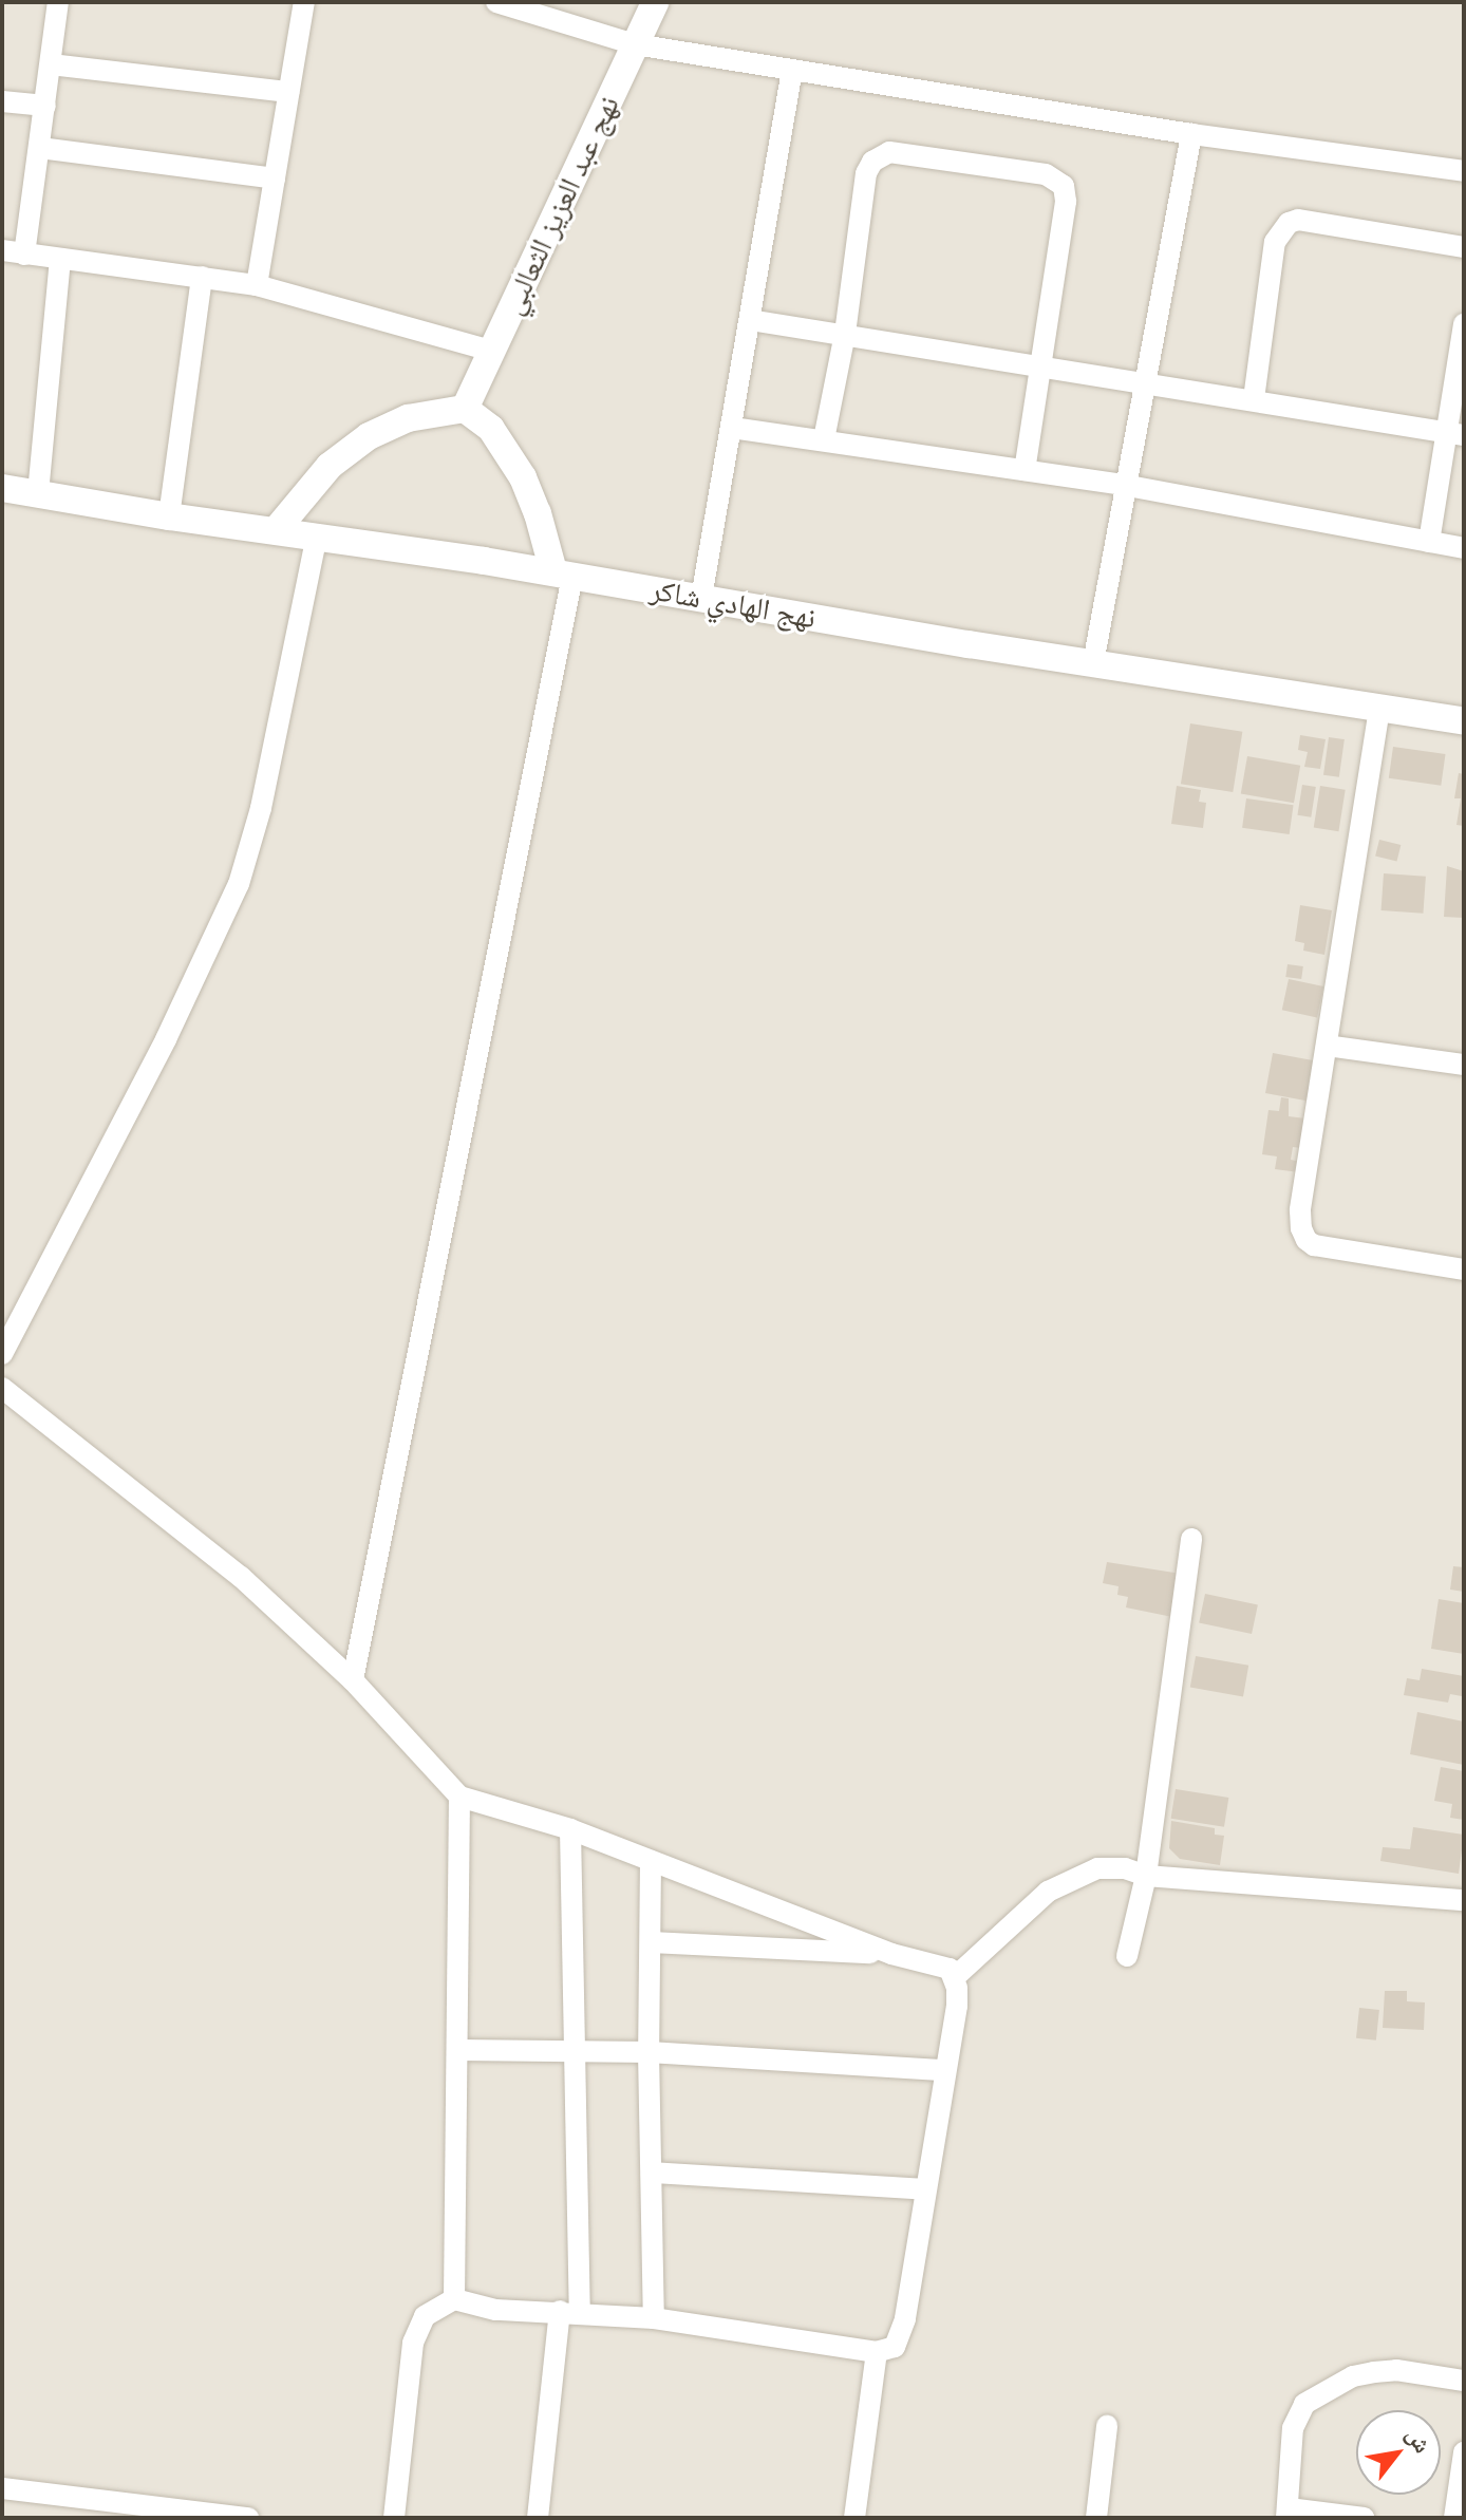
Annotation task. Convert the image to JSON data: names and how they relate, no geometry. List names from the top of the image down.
{
  "streets": {
    "street": ["نهج عبد العزيز الثعالبي", "نهج الهادي شاكر"]
  },
  "north": "top right"
}
